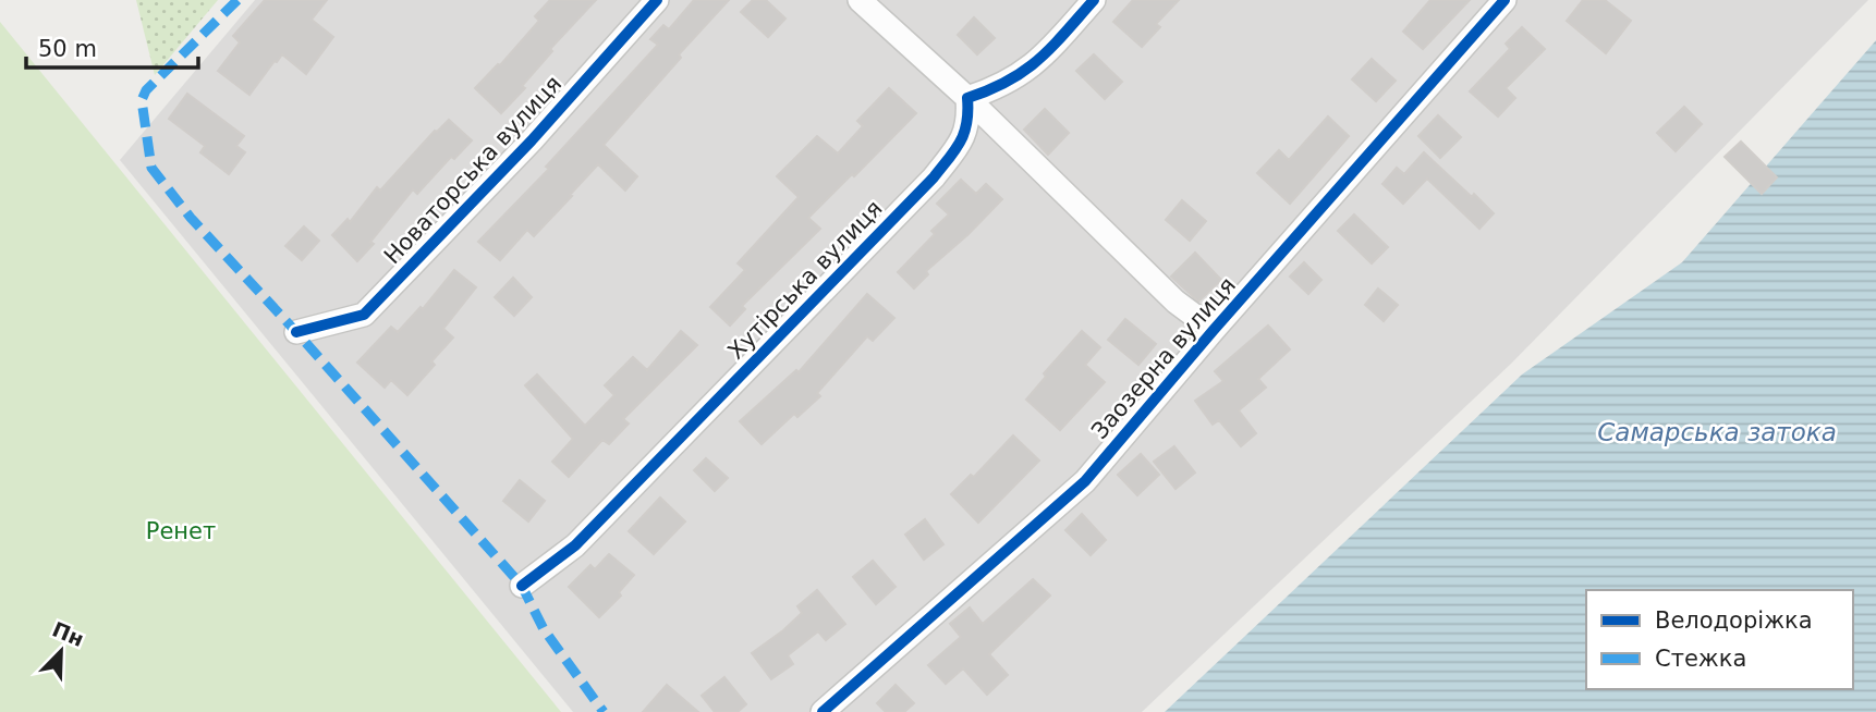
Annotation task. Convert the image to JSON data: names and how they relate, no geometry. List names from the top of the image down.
{
  "streets": {
    "street": ["Новаторська вулиця", "Хутірська вулиця", "Заозерна вулиця"]
  },
  "water": ["Самарська затока"],
  "parks": ["Ренет"],
  "legend": ["Велодоріжка", "Стежка"],
  "scale_bar": "50 m",
  "north": "top right"
}
